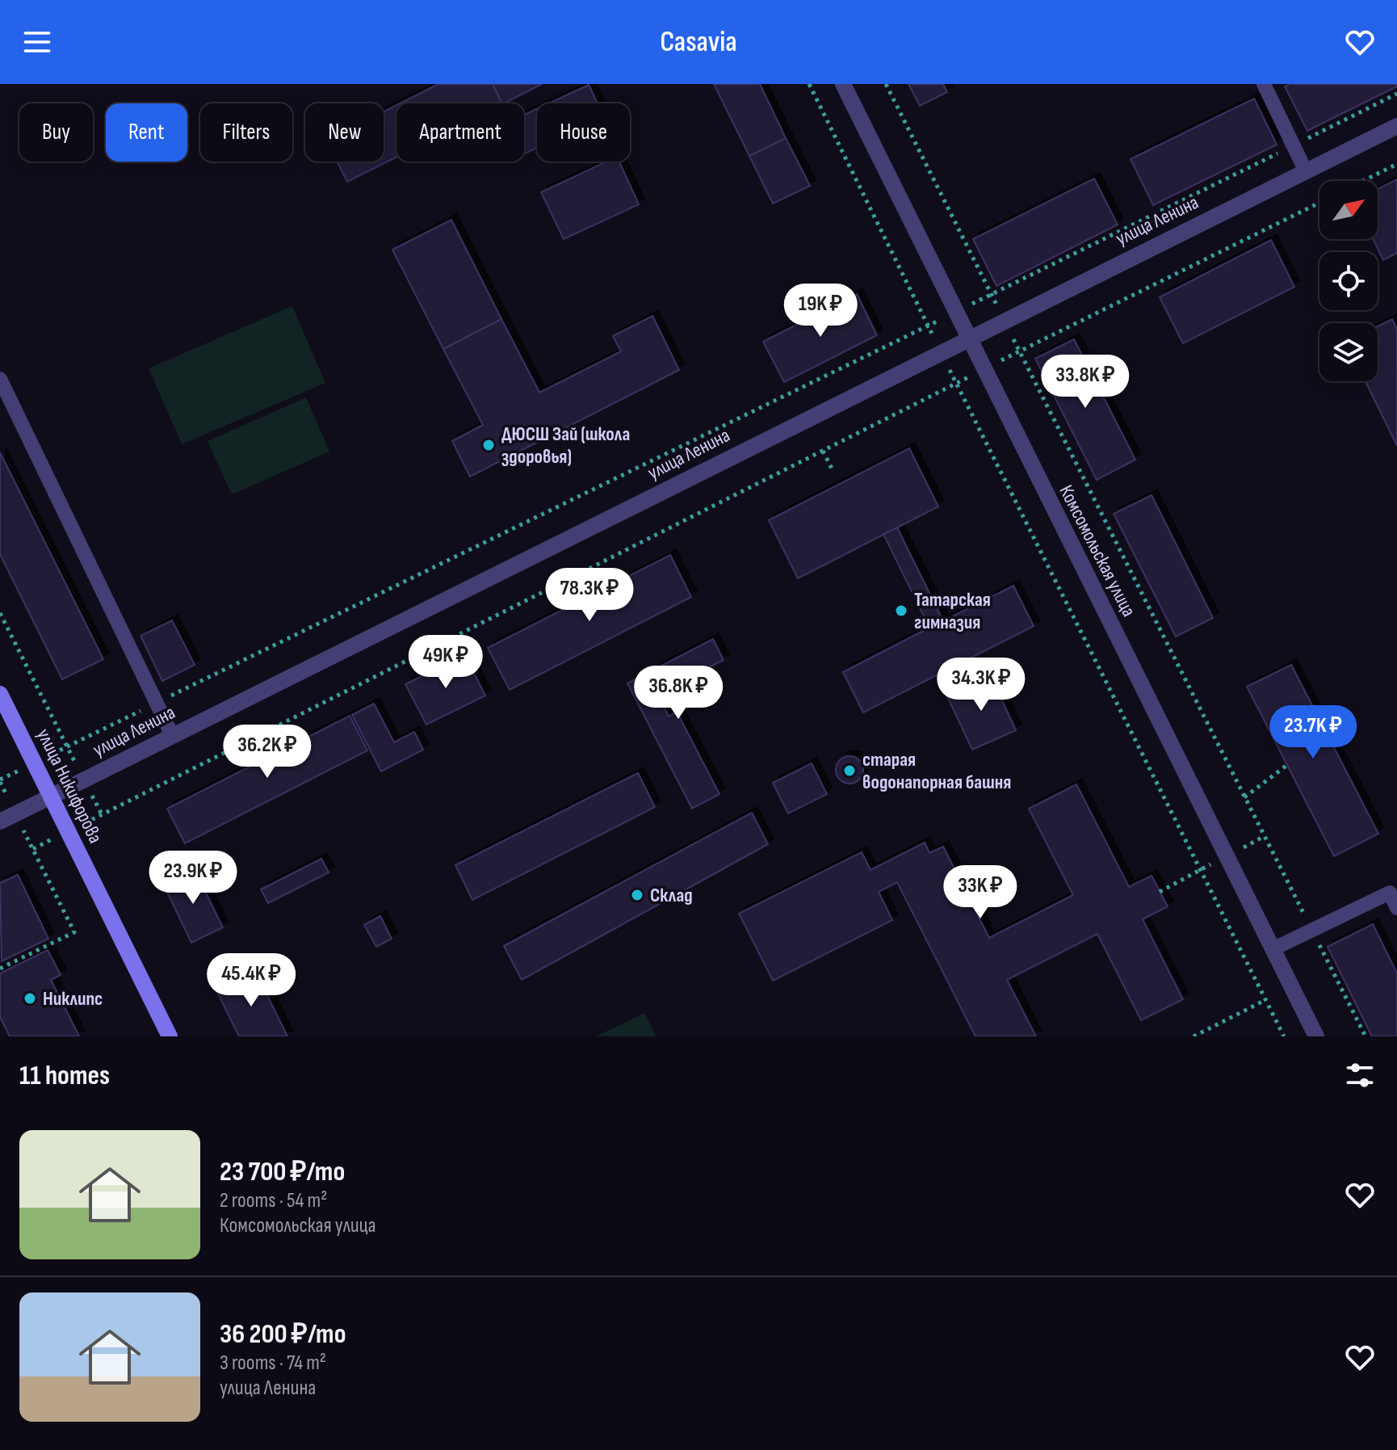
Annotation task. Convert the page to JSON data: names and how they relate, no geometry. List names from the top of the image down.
{
  "streets": {
    "main road": ["улица Никифорова"],
    "street": ["улица Ленина", "Комсомольская улица"]
  },
  "crossings": [
    ["улица Ленина", "Комсомольская улица"],
    ["улица Ленина", "улица Никифорова"]
  ],
  "places": [
    "ДЮСШ Зай (школа здоровья)",
    "Татарская гимназия",
    "старая водонапорная башня",
    "Склад",
    "Никлипс"
  ],
  "north": "top right",
  "page": {
    "header": "Casavia",
    "chip": [
      "Buy",
      "Rent",
      "Filters",
      "New",
      "Apartment",
      "House"
    ],
    "price": [
      "19K ₽",
      "33.8K ₽",
      "78.3K ₽",
      "49K ₽",
      "34.3K ₽",
      "36.8K ₽",
      "23.7K ₽",
      "36.2K ₽",
      "23.9K ₽",
      "33K ₽",
      "45.4K ₽"
    ],
    "heading": "11 homes",
    "list": [
      {
        "name": "23 700 ₽/mo",
        "note": "2 rooms · 54 m² · Комсомольская улица"
      },
      {
        "name": "36 200 ₽/mo",
        "note": "3 rooms · 74 m² · улица Ленина"
      }
    ]
  }
}
